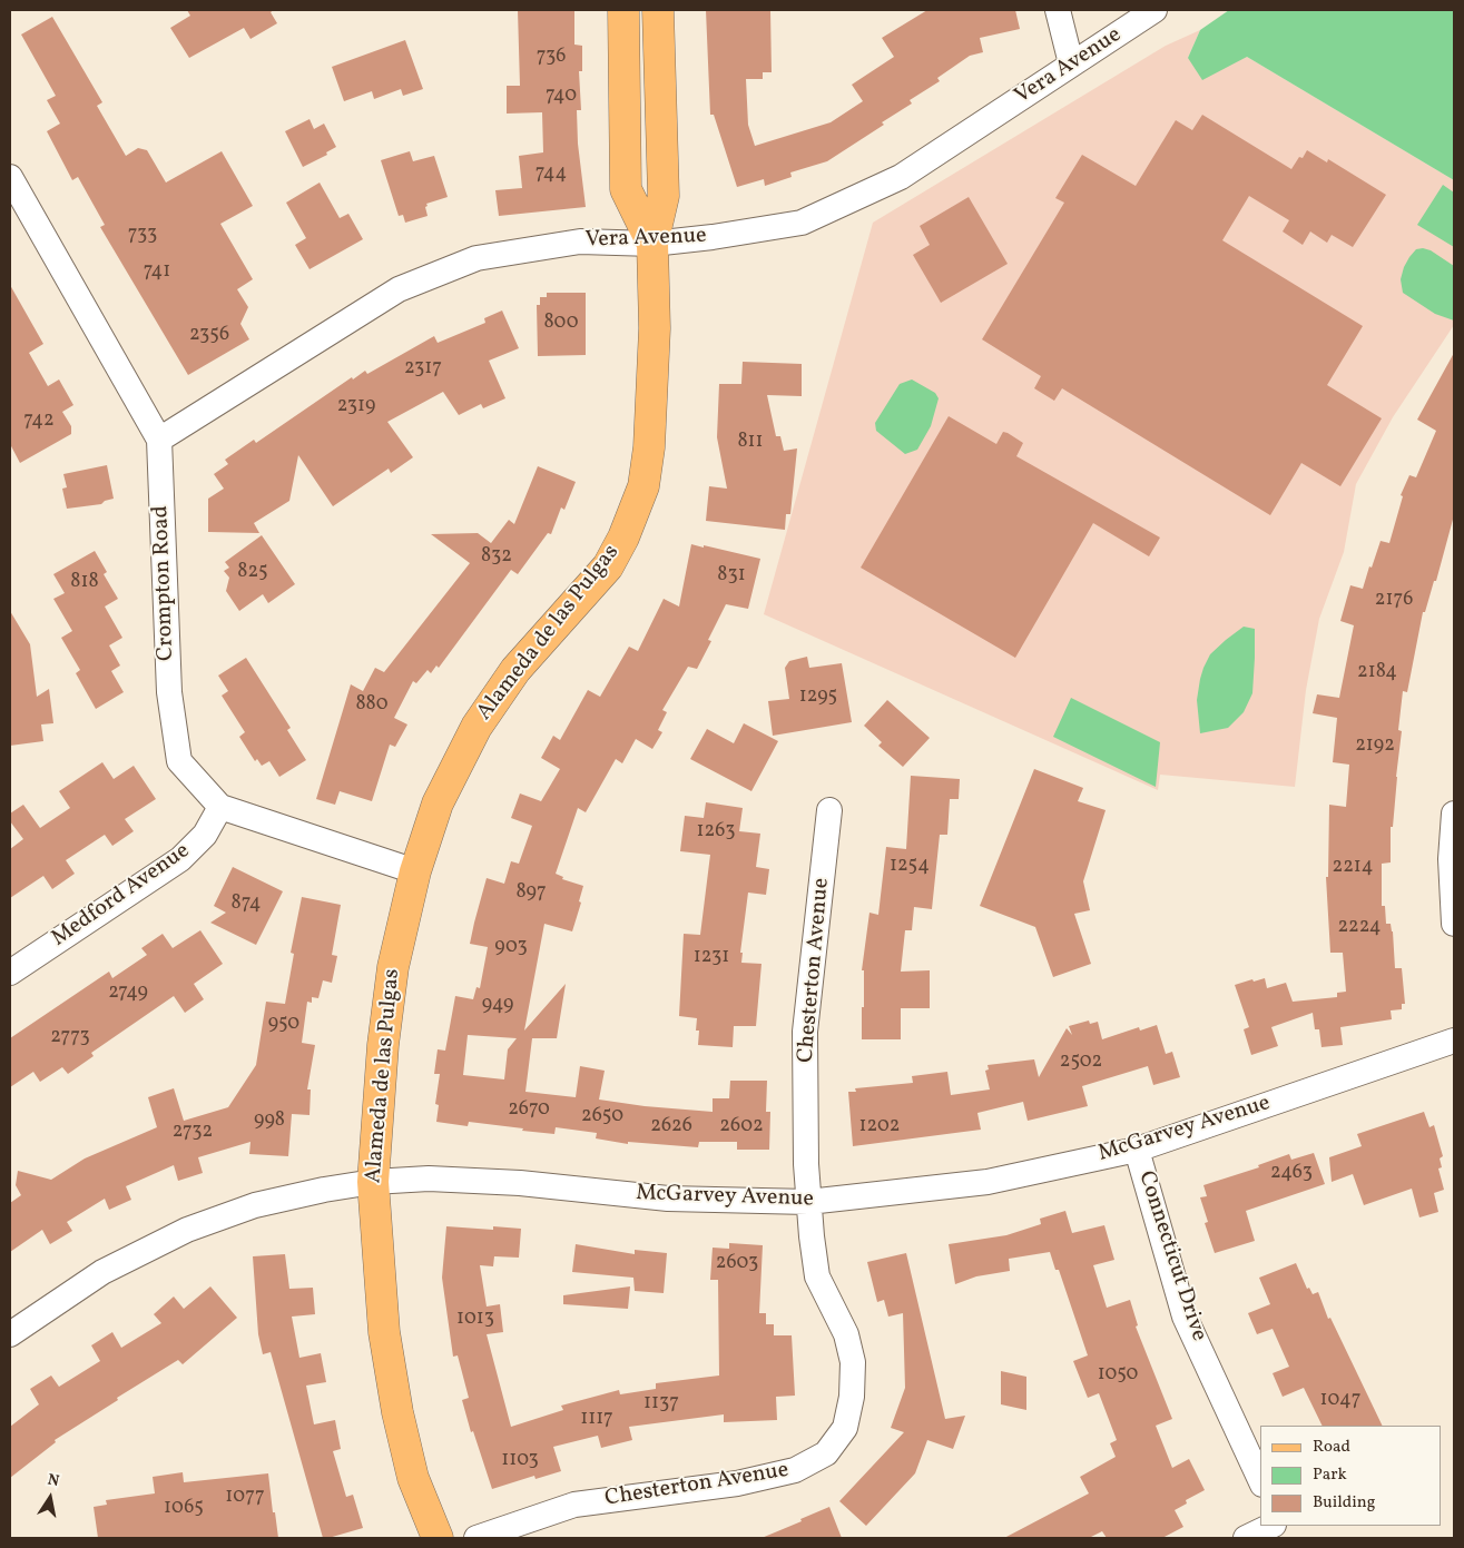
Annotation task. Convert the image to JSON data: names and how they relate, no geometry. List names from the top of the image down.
{
  "streets": {
    "main road": ["Alameda de las Pulgas"],
    "street": [
      "Vera Avenue",
      "Crompton Road",
      "Medford Avenue",
      "Chesterton Avenue",
      "McGarvey Avenue",
      "Connecticut Drive"
    ]
  },
  "crossings": [
    ["Vera Avenue", "Crompton Road"],
    ["Vera Avenue", "Alameda de las Pulgas"],
    ["Crompton Road", "Medford Avenue"],
    ["Alameda de las Pulgas", "McGarvey Avenue"],
    ["Chesterton Avenue", "McGarvey Avenue"],
    ["McGarvey Avenue", "Connecticut Drive"]
  ],
  "house_numbers": [
    "736",
    "740",
    "744",
    "733",
    "741",
    "800",
    "2356",
    "2317",
    "2319",
    "742",
    "811",
    "832",
    "825",
    "831",
    "818",
    "2176",
    "2184",
    "1295",
    "880",
    "2192",
    "1263",
    "1254",
    "2214",
    "897",
    "874",
    "2224",
    "903",
    "1231",
    "2749",
    "949",
    "950",
    "2773",
    "2502",
    "2670",
    "2650",
    "998",
    "2626",
    "2602",
    "1202",
    "2732",
    "2463",
    "2603",
    "1013",
    "1050",
    "1047",
    "1137",
    "1117",
    "1103",
    "1077",
    "1065"
  ],
  "legend": ["Road", "Park", "Building"],
  "north": "top"
}
